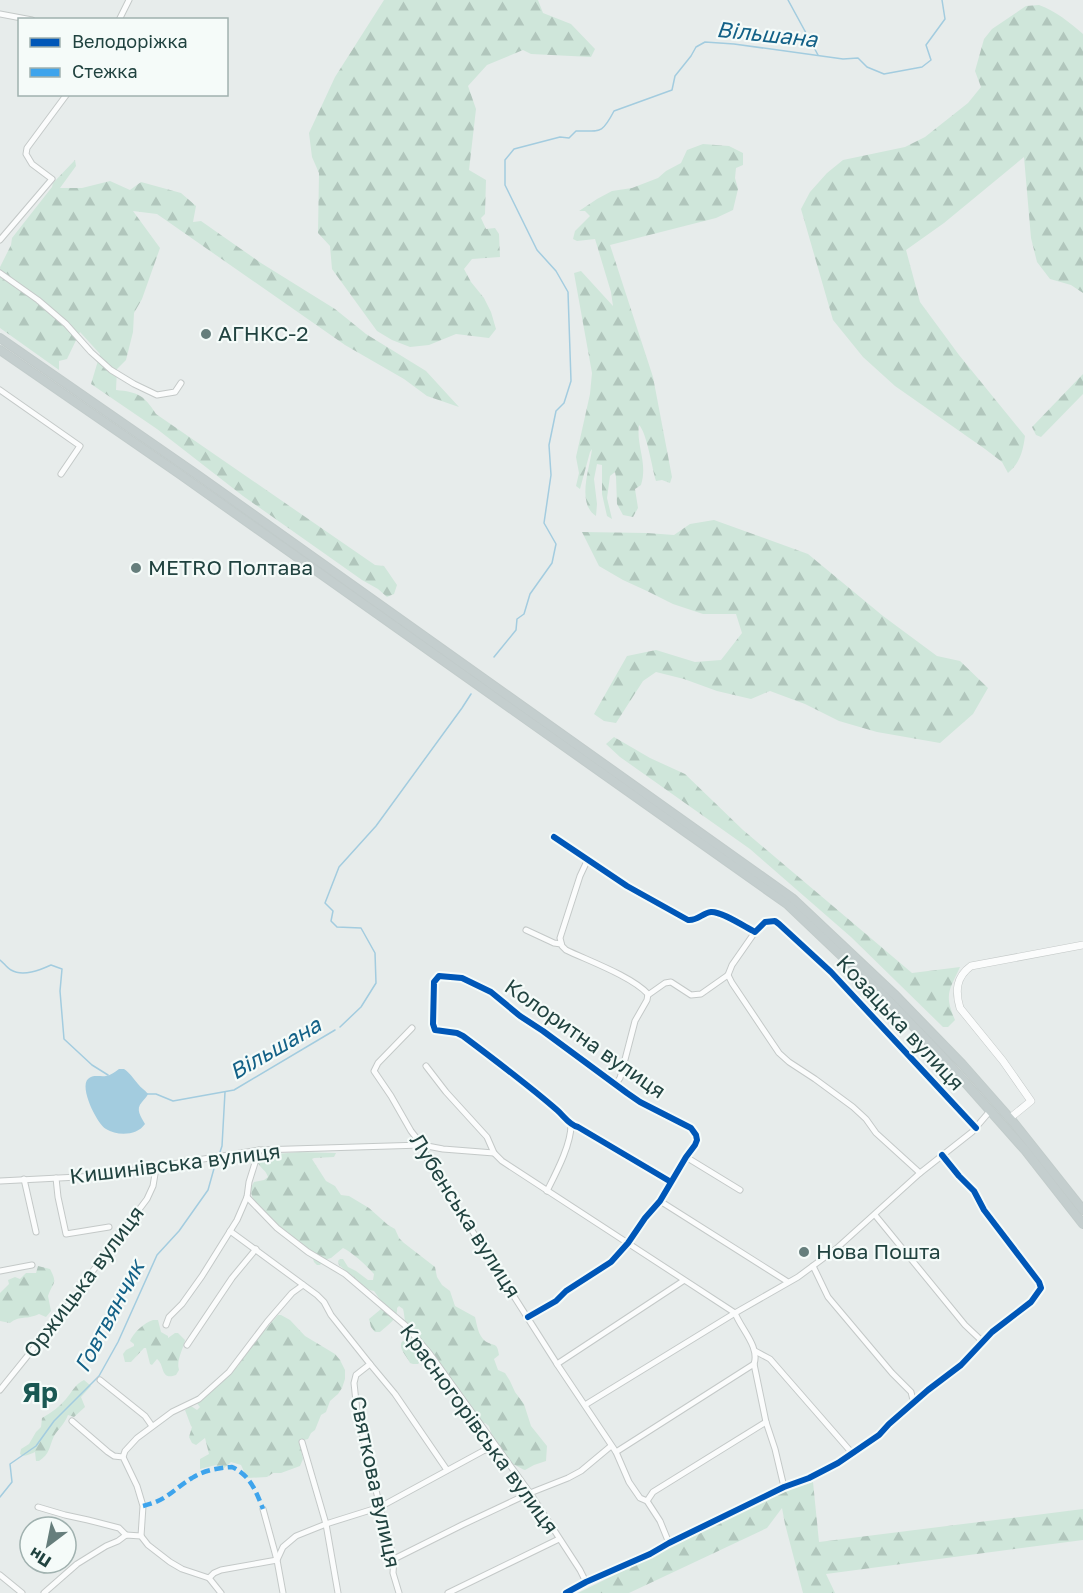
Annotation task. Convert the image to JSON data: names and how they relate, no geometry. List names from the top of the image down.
{
  "streets": {
    "street": [
      "Козацька вулиця",
      "Колоритна вулиця",
      "Кишинівська вулиця",
      "Лубенська вулиця",
      "Оржицька вулиця",
      "Красногорівська вулиця",
      "Святкова вулиця"
    ]
  },
  "crossings": [
    ["Кишинівська вулиця", "Лубенська вулиця"],
    ["Кишинівська вулиця", "Оржицька вулиця"]
  ],
  "districts": ["Яр"],
  "water": ["Вільшана", "Говтвянчик"],
  "places": ["АГНКС-2", "METRO Полтава", "Нова Пошта"],
  "legend": ["Велодоріжка", "Стежка"],
  "north": "bottom left"
}
